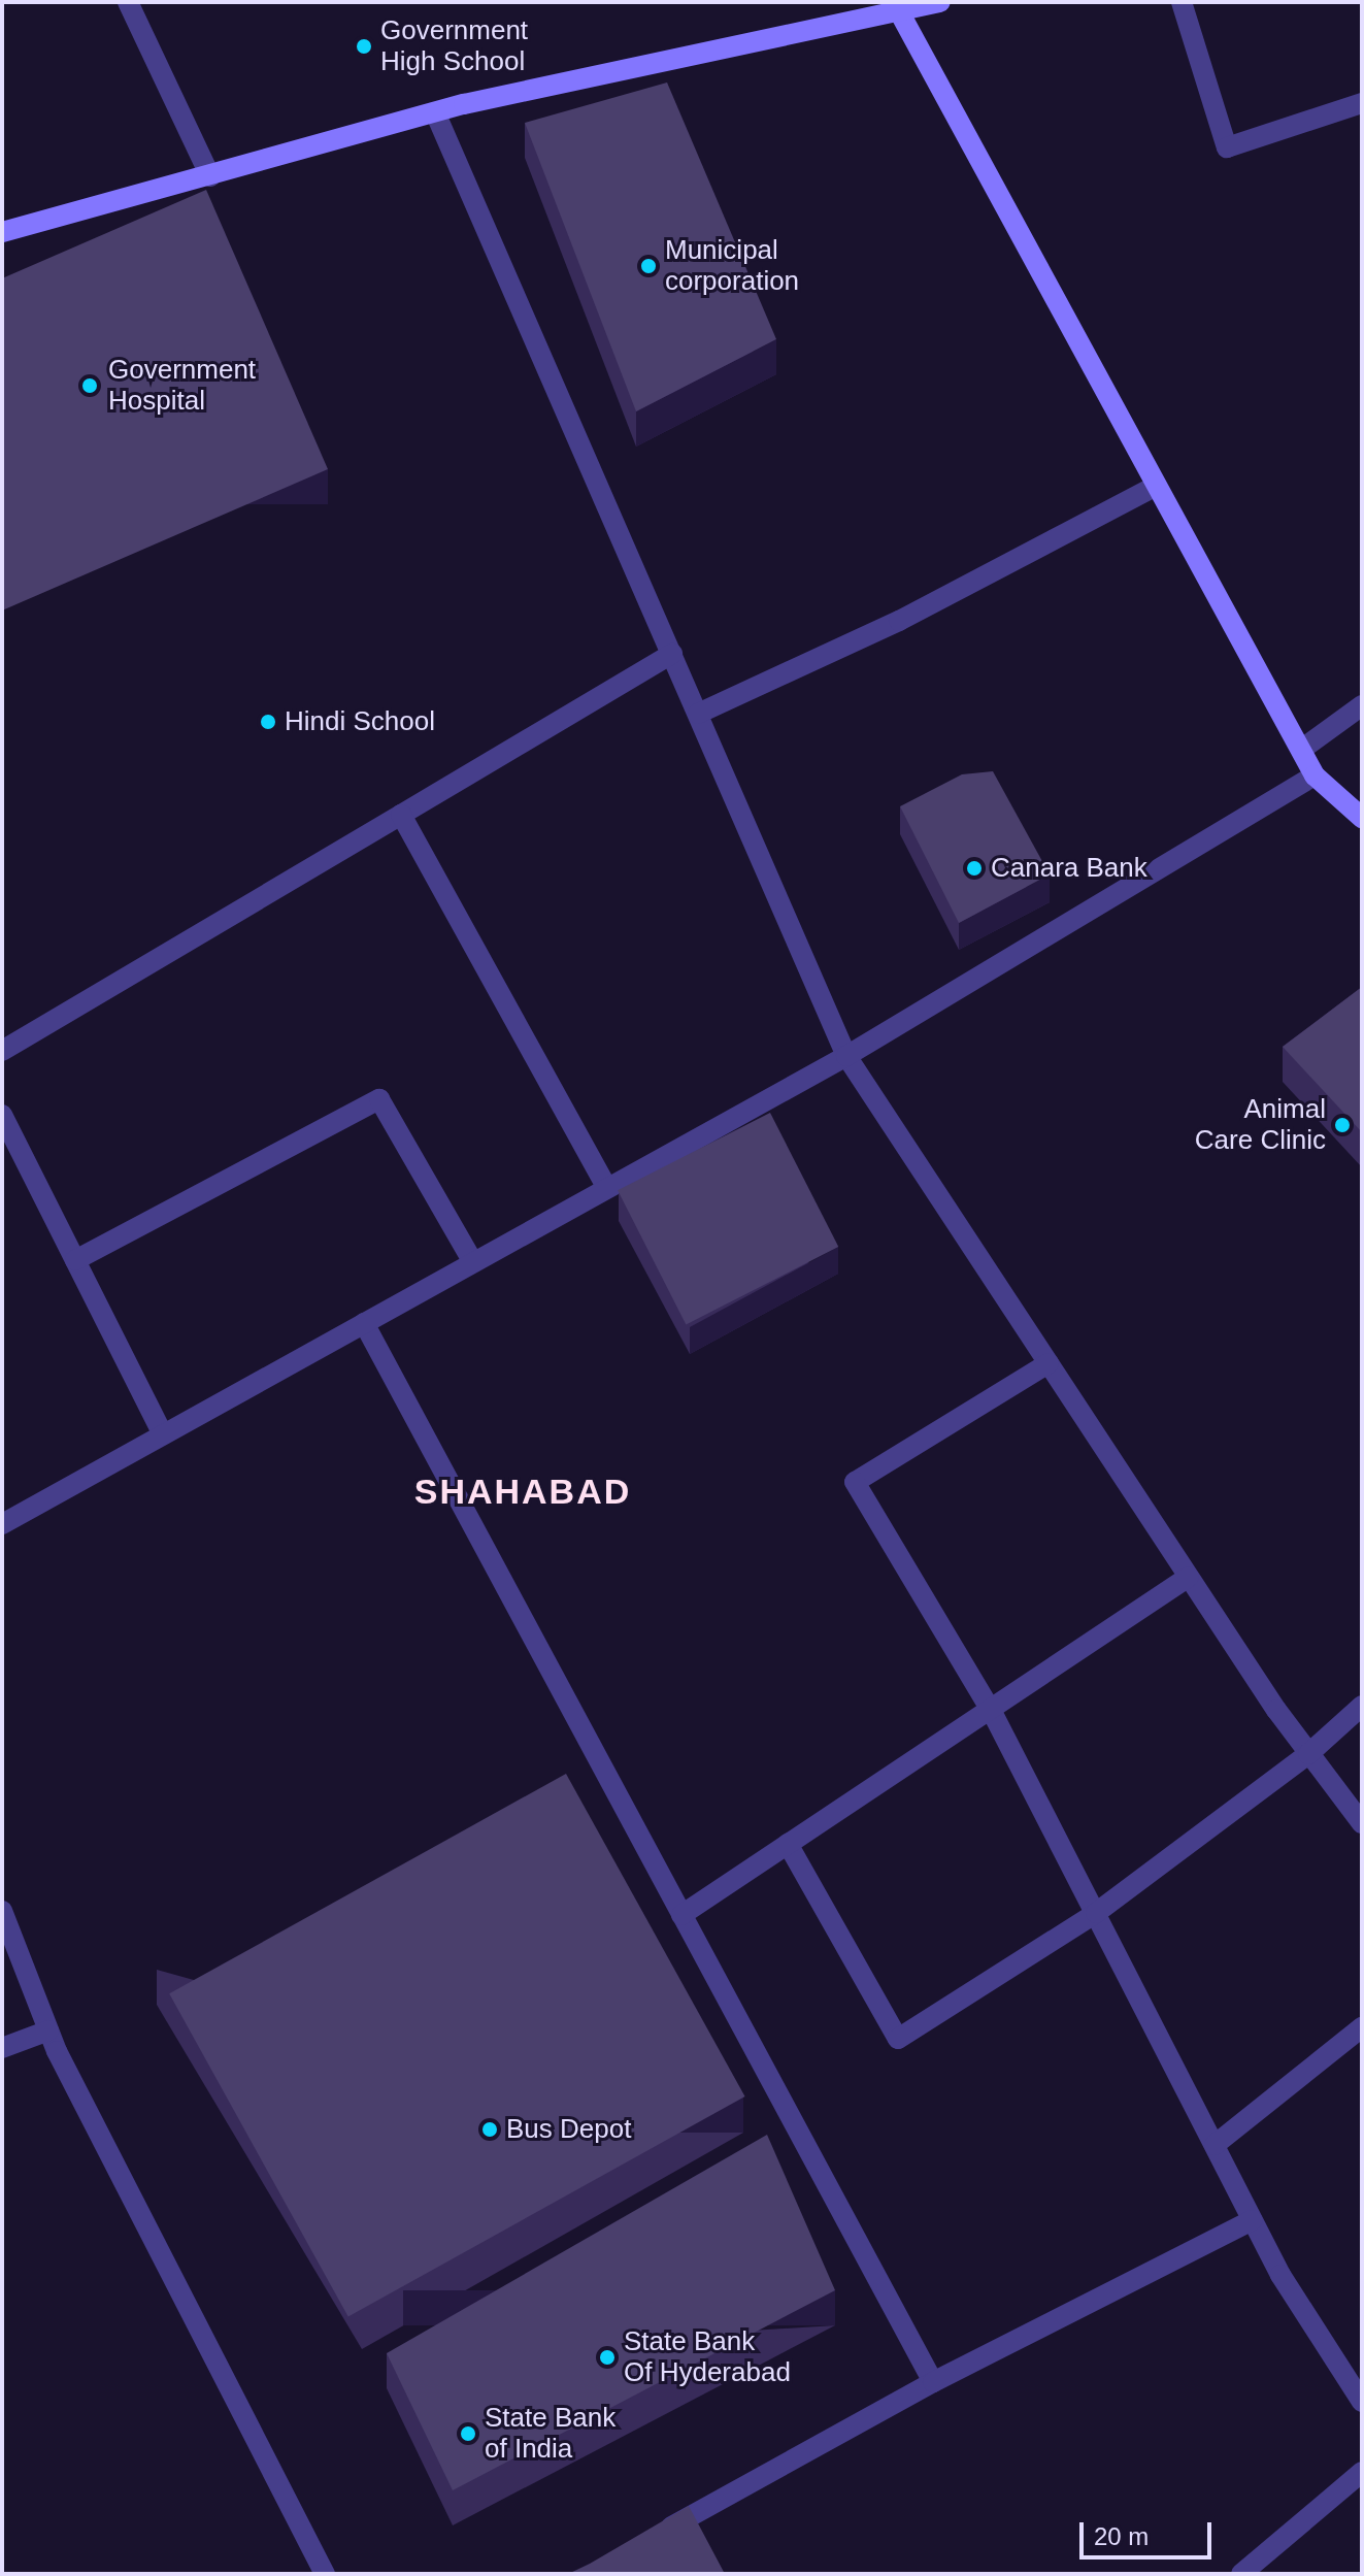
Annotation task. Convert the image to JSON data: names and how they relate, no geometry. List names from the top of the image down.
{
  "districts": ["SHAHABAD"],
  "places": [
    "Government High School",
    "Municipal corporation",
    "Government Hospital",
    "Hindi School",
    "Canara Bank",
    "Animal Care Clinic",
    "Bus Depot",
    "State Bank Of Hyderabad",
    "State Bank of India"
  ],
  "scale_bar": "20 m"
}
